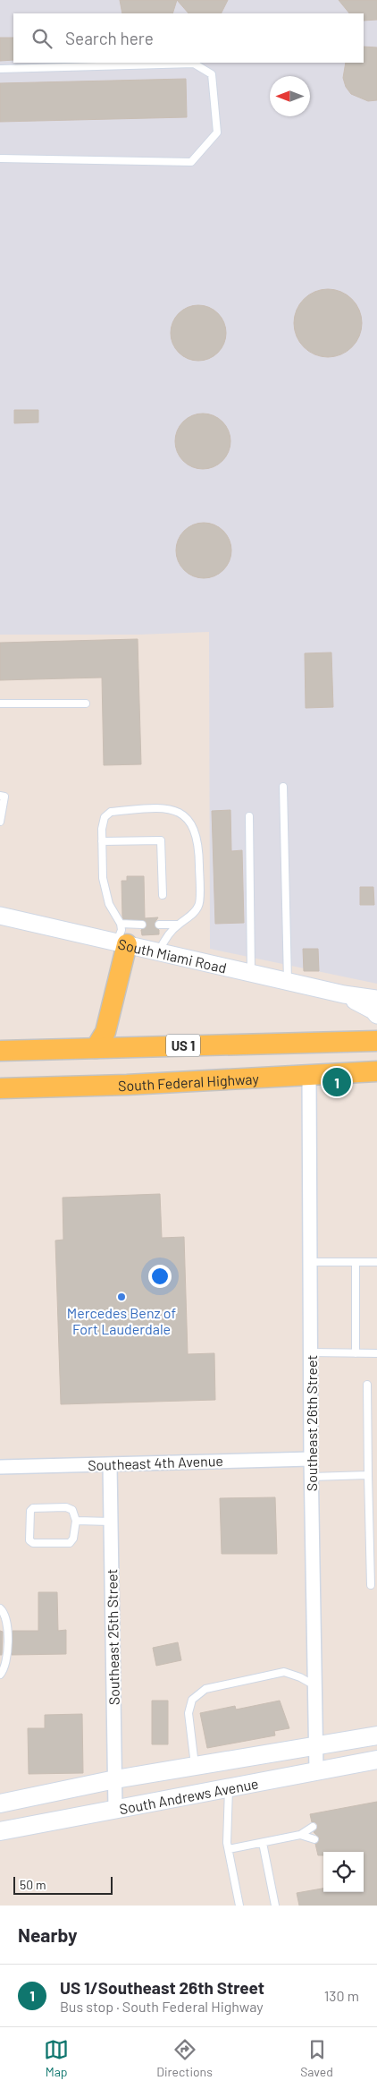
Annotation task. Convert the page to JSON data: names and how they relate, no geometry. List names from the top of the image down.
{
  "streets": {
    "main road": ["US 1", "South Federal Highway", "South Andrews Avenue"],
    "street": [
      "South Miami Road",
      "Southeast 26th Street",
      "Southeast 4th Avenue",
      "Southeast 25th Street"
    ]
  },
  "crossings": [
    ["South Federal Highway", "Southeast 26th Street"],
    ["Southeast 26th Street", "Southeast 4th Avenue"],
    ["Southeast 26th Street", "South Andrews Avenue"],
    ["Southeast 4th Avenue", "Southeast 25th Street"],
    ["Southeast 25th Street", "South Andrews Avenue"]
  ],
  "places": ["Mercedes Benz of Fort Lauderdale"],
  "scale_bar": "50 m",
  "north": "left",
  "page": {
    "search": "Search here",
    "pins": "1",
    "scale": "50 m",
    "heading": "Nearby",
    "list": [
      {
        "mark": "1",
        "name": "US 1/Southeast 26th Street",
        "note": "Bus stop · South Federal Highway",
        "value": "130 m"
      }
    ],
    "nav": ["Map", "Directions", "Saved"]
  }
}
